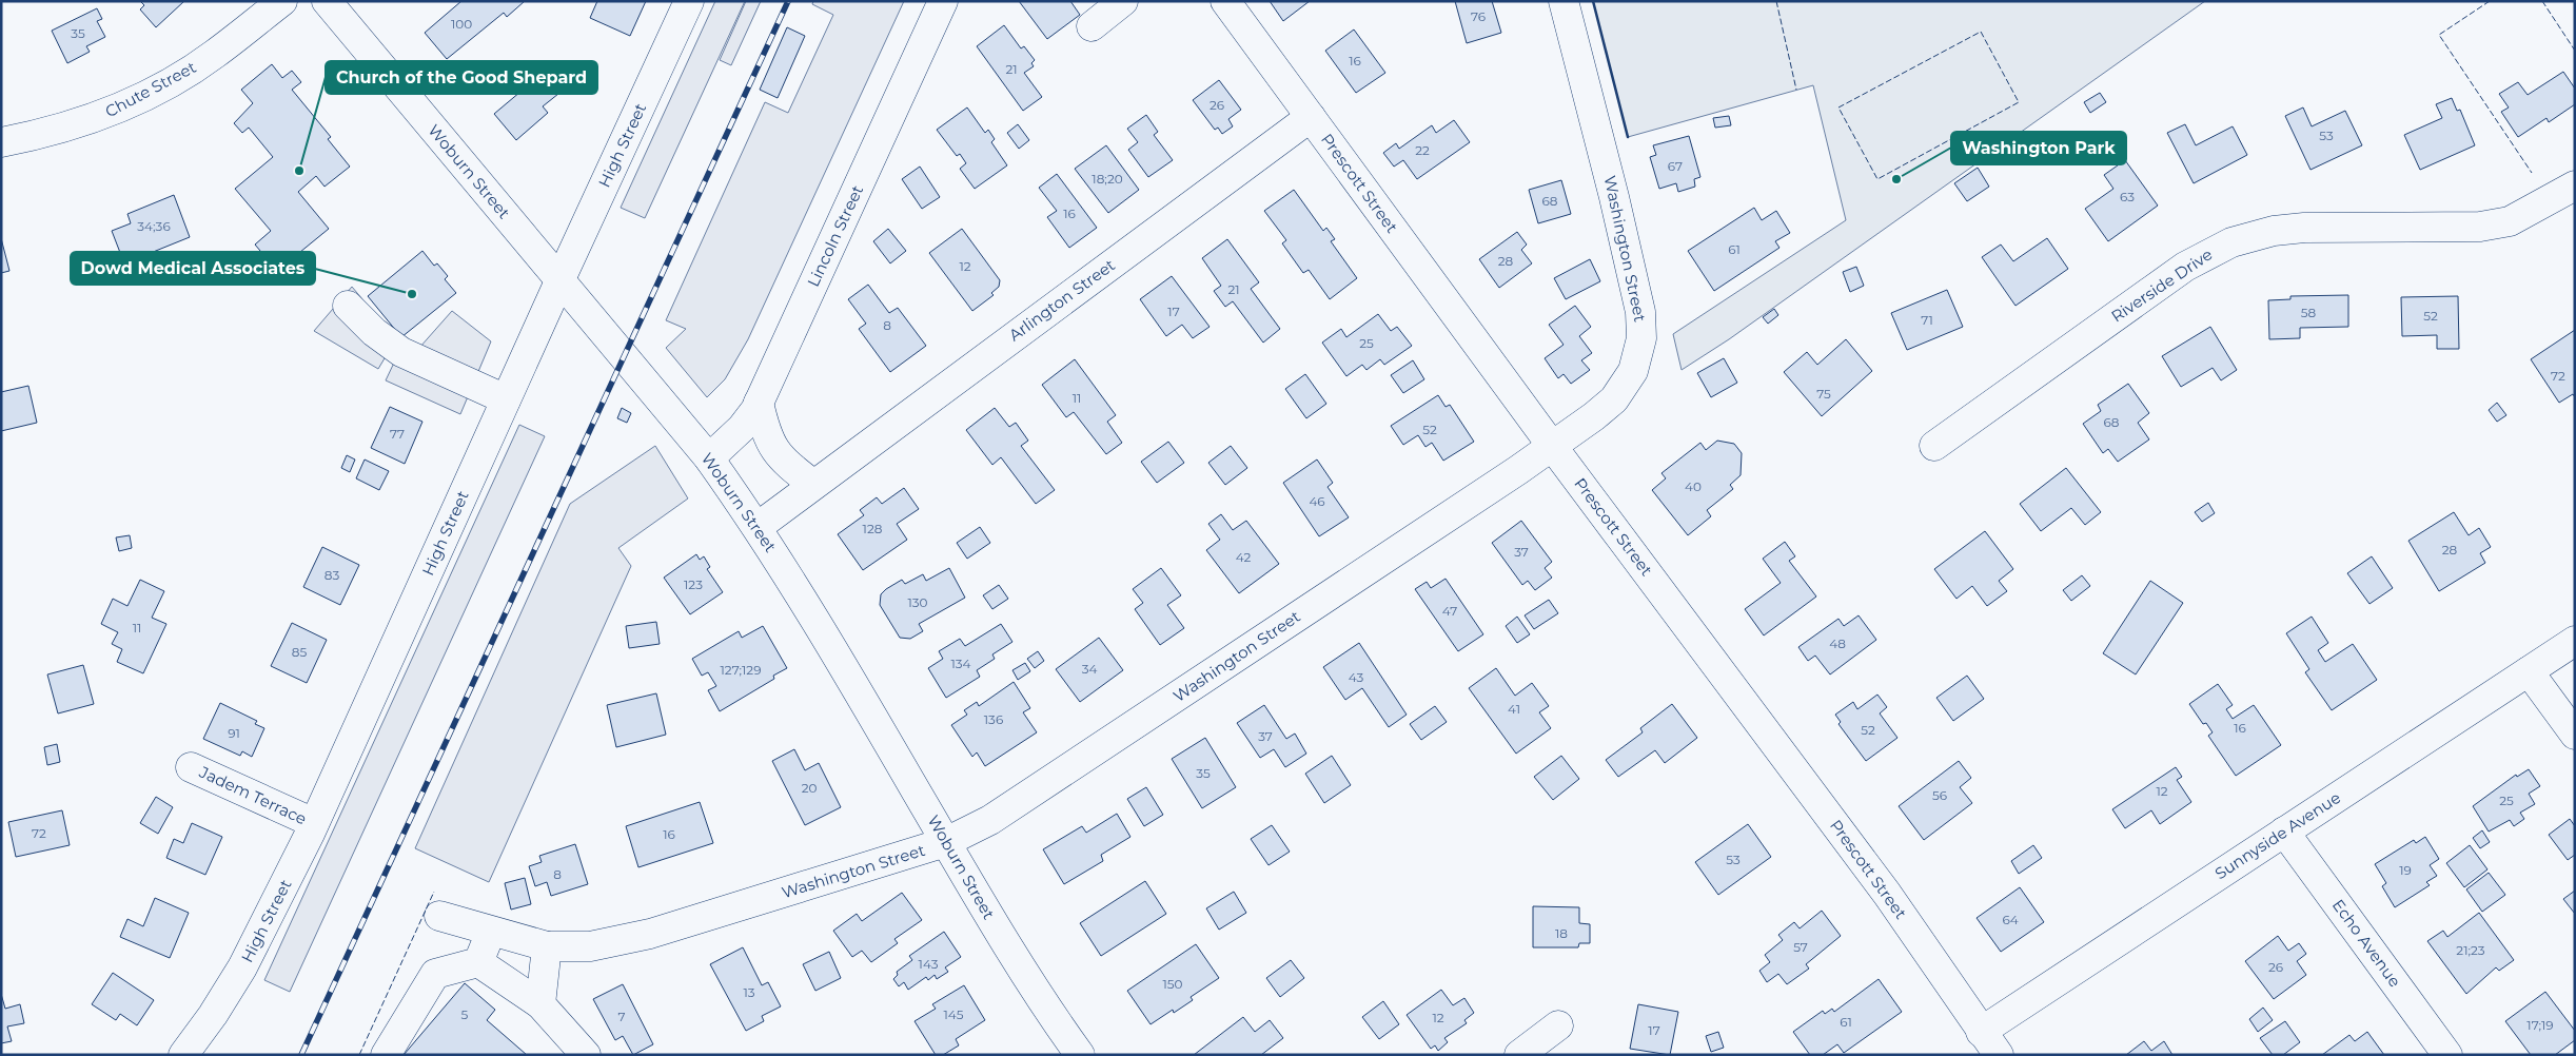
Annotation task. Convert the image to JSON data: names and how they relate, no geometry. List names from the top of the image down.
{
  "streets": {
    "street": [
      "Chute Street",
      "High Street",
      "Woburn Street",
      "Prescott Street",
      "Lincoln Street",
      "Washington Street",
      "Riverside Drive",
      "Arlington Street",
      "Jadem Terrace",
      "Sunnyside Avenue",
      "Echo Avenue"
    ]
  },
  "crossings": [
    ["High Street", "Woburn Street"],
    ["High Street", "Jadem Terrace"],
    ["Woburn Street", "Lincoln Street"],
    ["Woburn Street", "Washington Street"],
    ["Woburn Street", "Arlington Street"],
    ["Prescott Street", "Washington Street"],
    ["Prescott Street", "Arlington Street"],
    ["Prescott Street", "Sunnyside Avenue"],
    ["Sunnyside Avenue", "Echo Avenue"]
  ],
  "places": ["Church of the Good Shepard", "Washington Park", "Dowd Medical Associates"],
  "house_numbers": [
    "76",
    "100",
    "35",
    "16",
    "21",
    "26",
    "53",
    "22",
    "67",
    "18;20",
    "63",
    "68",
    "16",
    "34;36",
    "61",
    "28",
    "12",
    "21",
    "17",
    "58",
    "52",
    "71",
    "8",
    "25",
    "72",
    "75",
    "11",
    "68",
    "52",
    "77",
    "40",
    "46",
    "128",
    "28",
    "37",
    "42",
    "83",
    "123",
    "130",
    "47",
    "11",
    "48",
    "85",
    "134",
    "34",
    "127;129",
    "43",
    "41",
    "136",
    "16",
    "52",
    "91",
    "37",
    "35",
    "20",
    "12",
    "56",
    "25",
    "72",
    "16",
    "53",
    "19",
    "8",
    "64",
    "18",
    "57",
    "21;23",
    "143",
    "26",
    "150",
    "13",
    "5",
    "145",
    "7",
    "12",
    "61",
    "17;19",
    "17"
  ]
}
